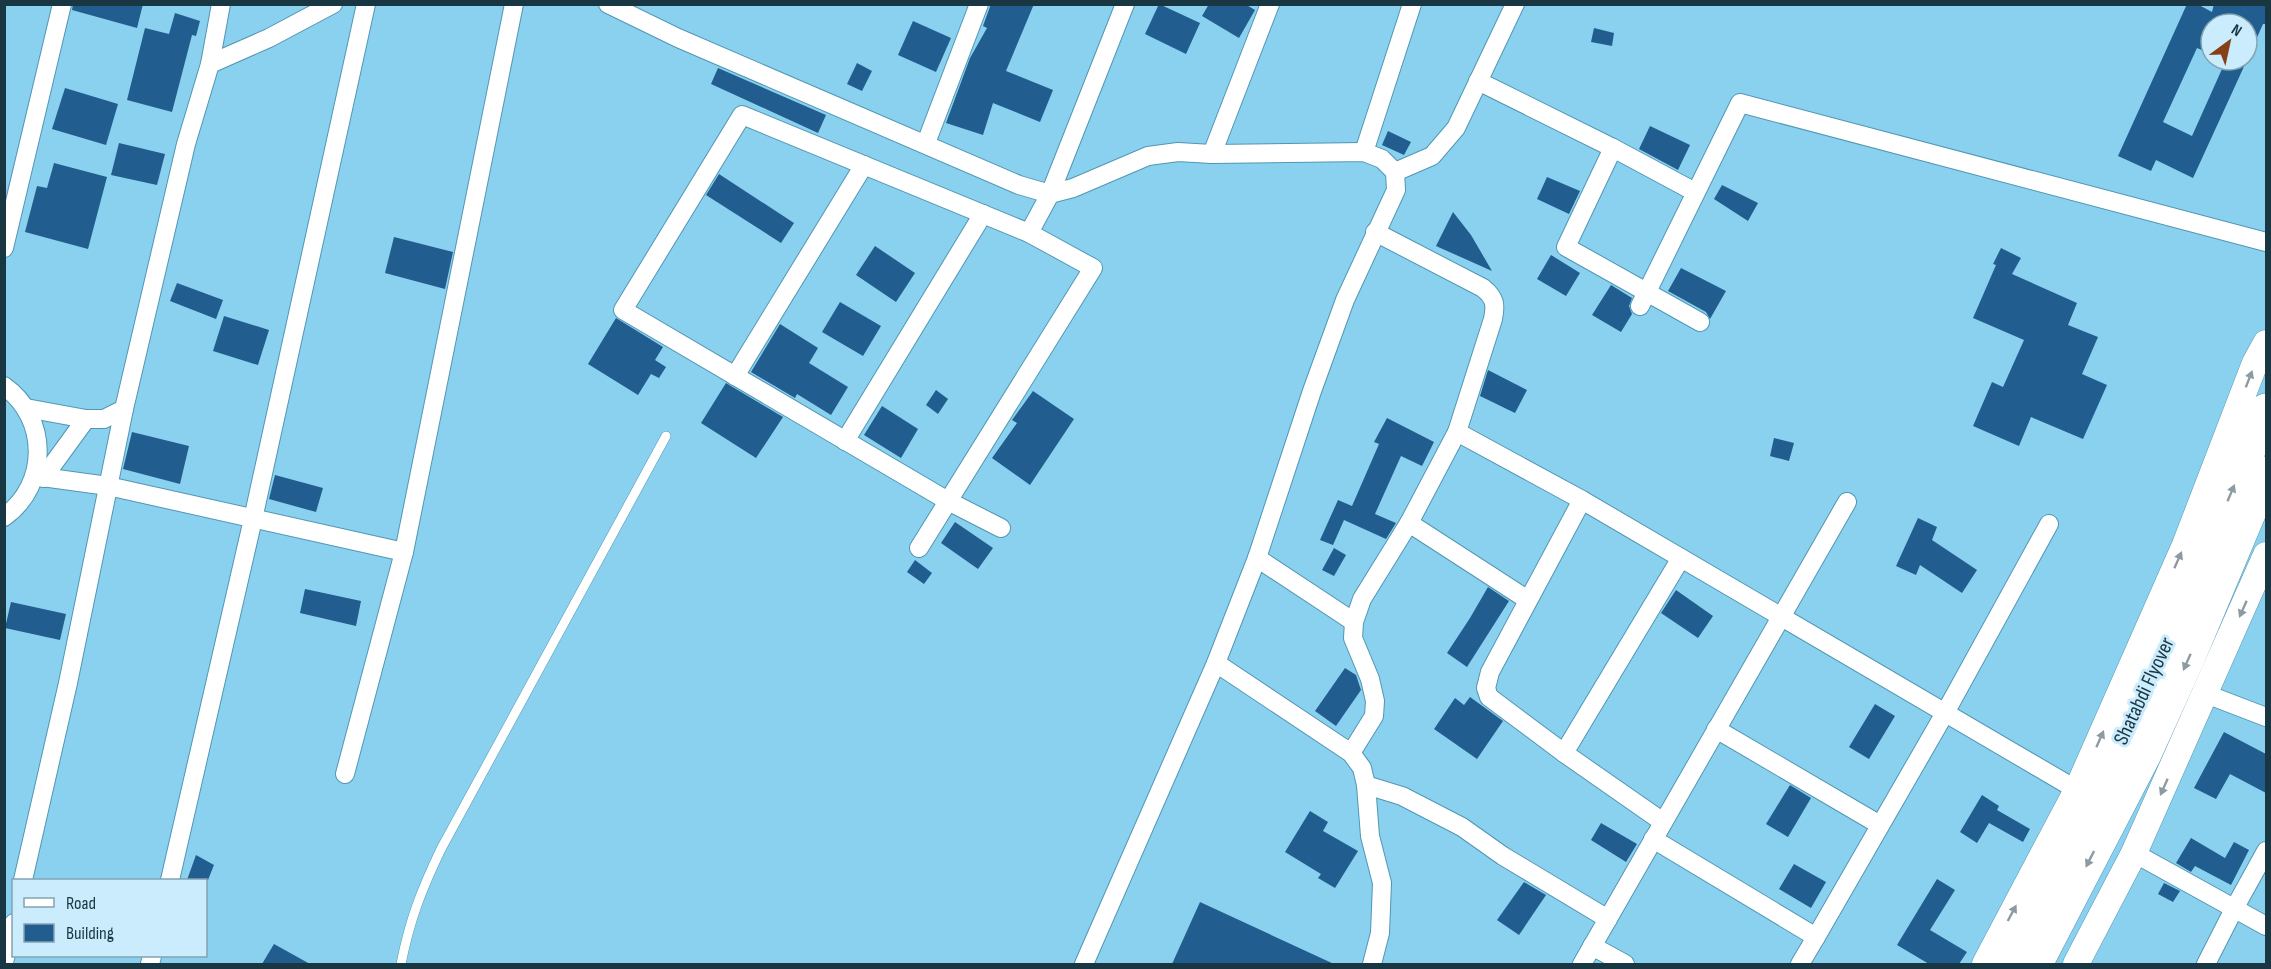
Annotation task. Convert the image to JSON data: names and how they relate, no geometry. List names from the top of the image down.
{
  "streets": {
    "highway": ["Shatabdi Flyover"]
  },
  "legend": ["Road", "Building"],
  "north": "top right"
}
